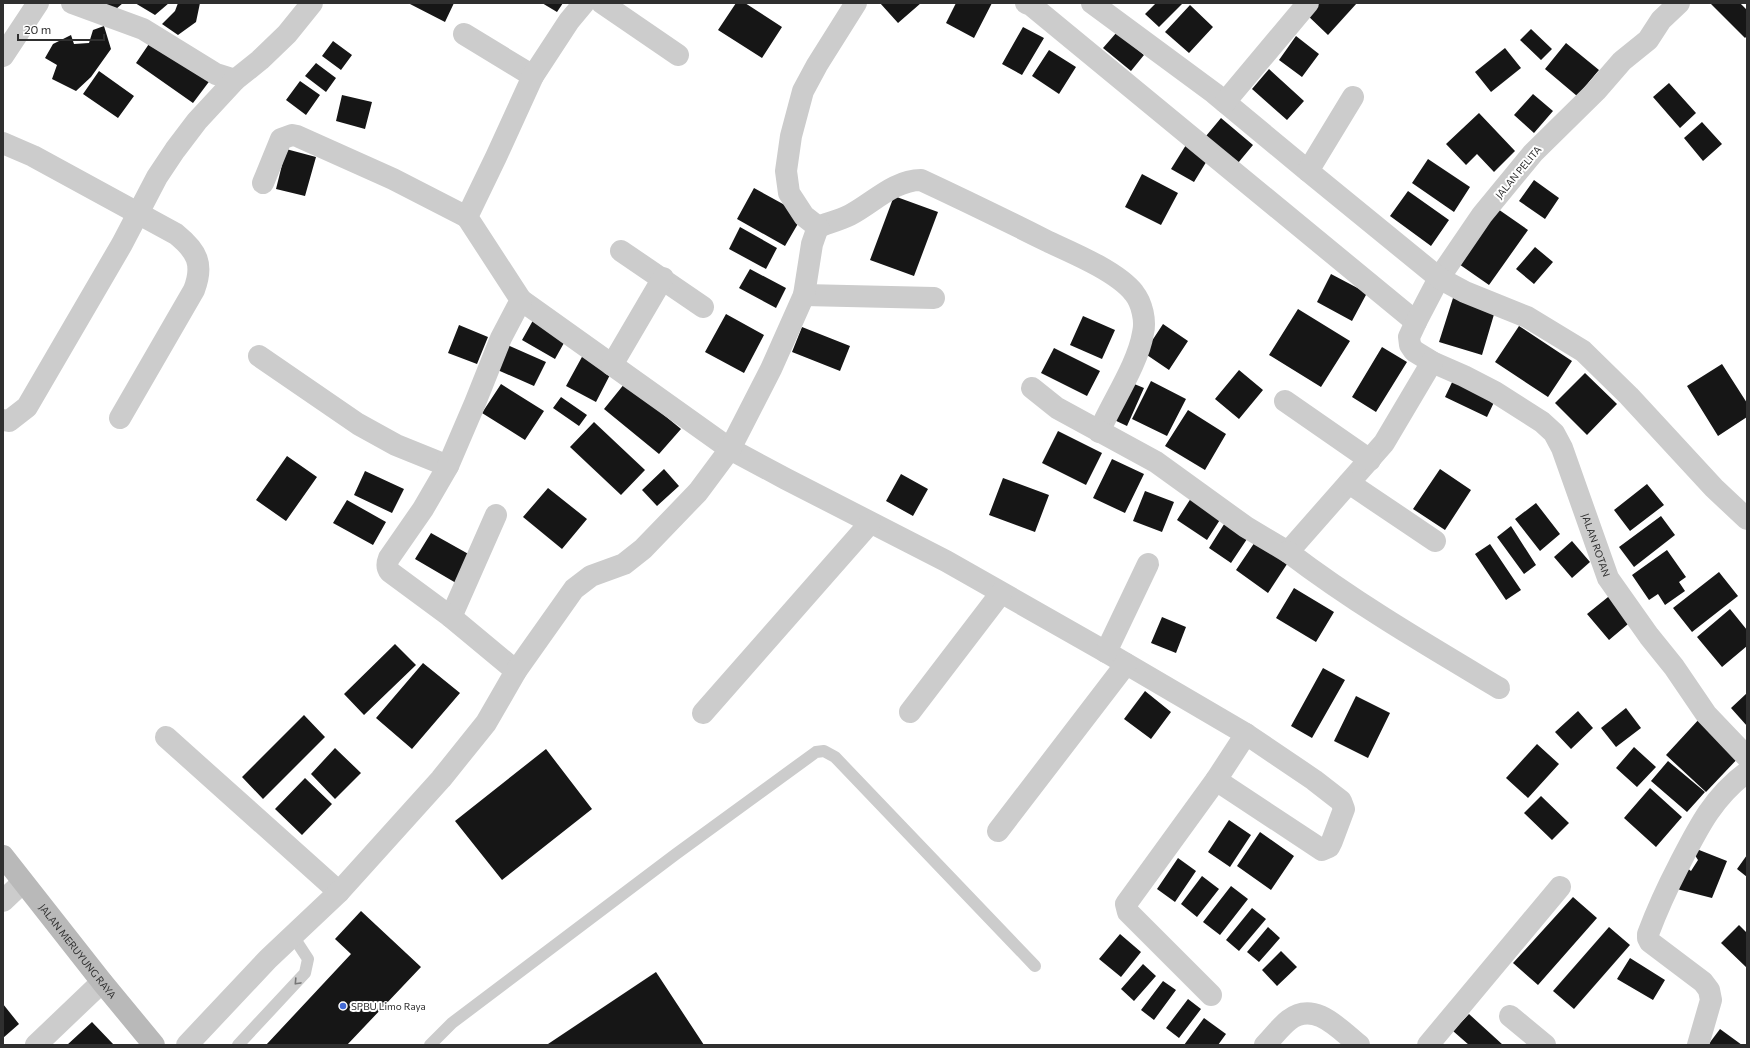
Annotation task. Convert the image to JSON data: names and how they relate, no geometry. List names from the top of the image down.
{
  "streets": {
    "main road": ["JALAN MERUYUNG RAYA"],
    "street": ["JALAN PELITA", "JALAN ROTAN"]
  },
  "crossings": [
    ["JALAN PELITA", "JALAN ROTAN"]
  ],
  "places": ["SPBU Limo Raya"],
  "scale_bar": "20 m"
}
